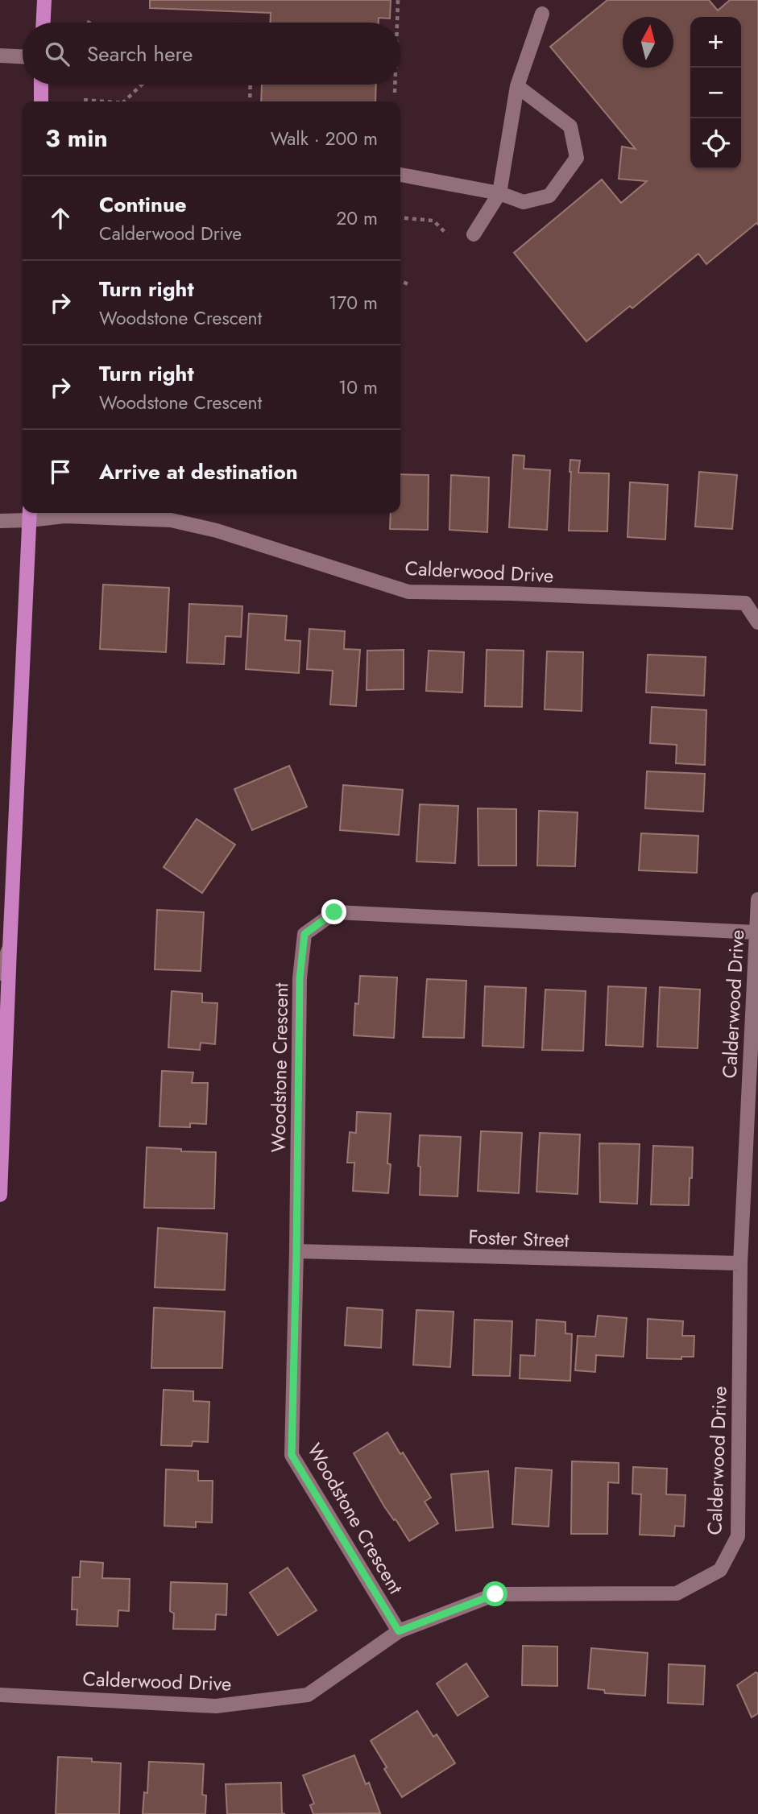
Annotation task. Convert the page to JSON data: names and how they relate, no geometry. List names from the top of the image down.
{
  "streets": {
    "street": ["Calderwood Drive", "Woodstone Crescent", "Foster Street"]
  },
  "crossings": [
    ["Calderwood Drive", "Woodstone Crescent"],
    ["Calderwood Drive", "Foster Street"],
    ["Woodstone Crescent", "Foster Street"]
  ],
  "north": "top",
  "page": {
    "map_buttons": ["+", "−"],
    "search": "Search here",
    "heading": ["3 min", "Walk · 200 m"],
    "list": [
      ["Continue", "Calderwood Drive", "20 m"],
      ["Turn right", "Woodstone Crescent", "170 m"],
      ["Turn right", "Woodstone Crescent", "10 m"],
      "Arrive at destination"
    ]
  }
}
